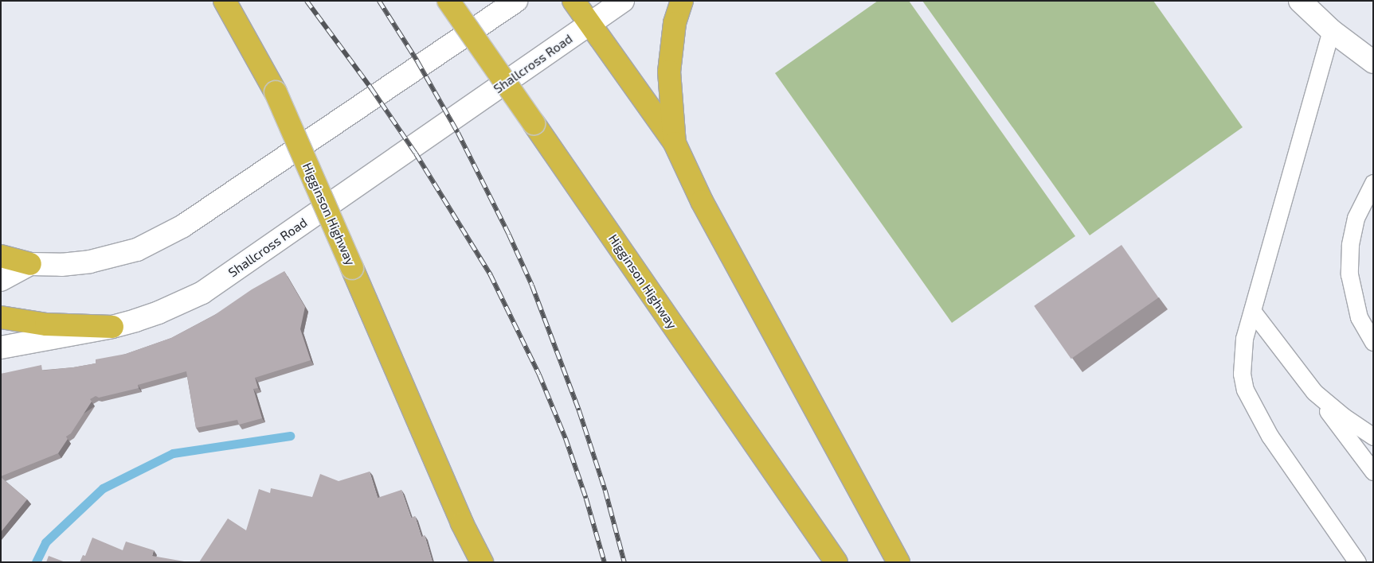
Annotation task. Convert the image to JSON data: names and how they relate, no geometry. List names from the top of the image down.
{
  "streets": {
    "highway": ["Higginson Highway"],
    "street": ["Shallcross Road"]
  }
}
